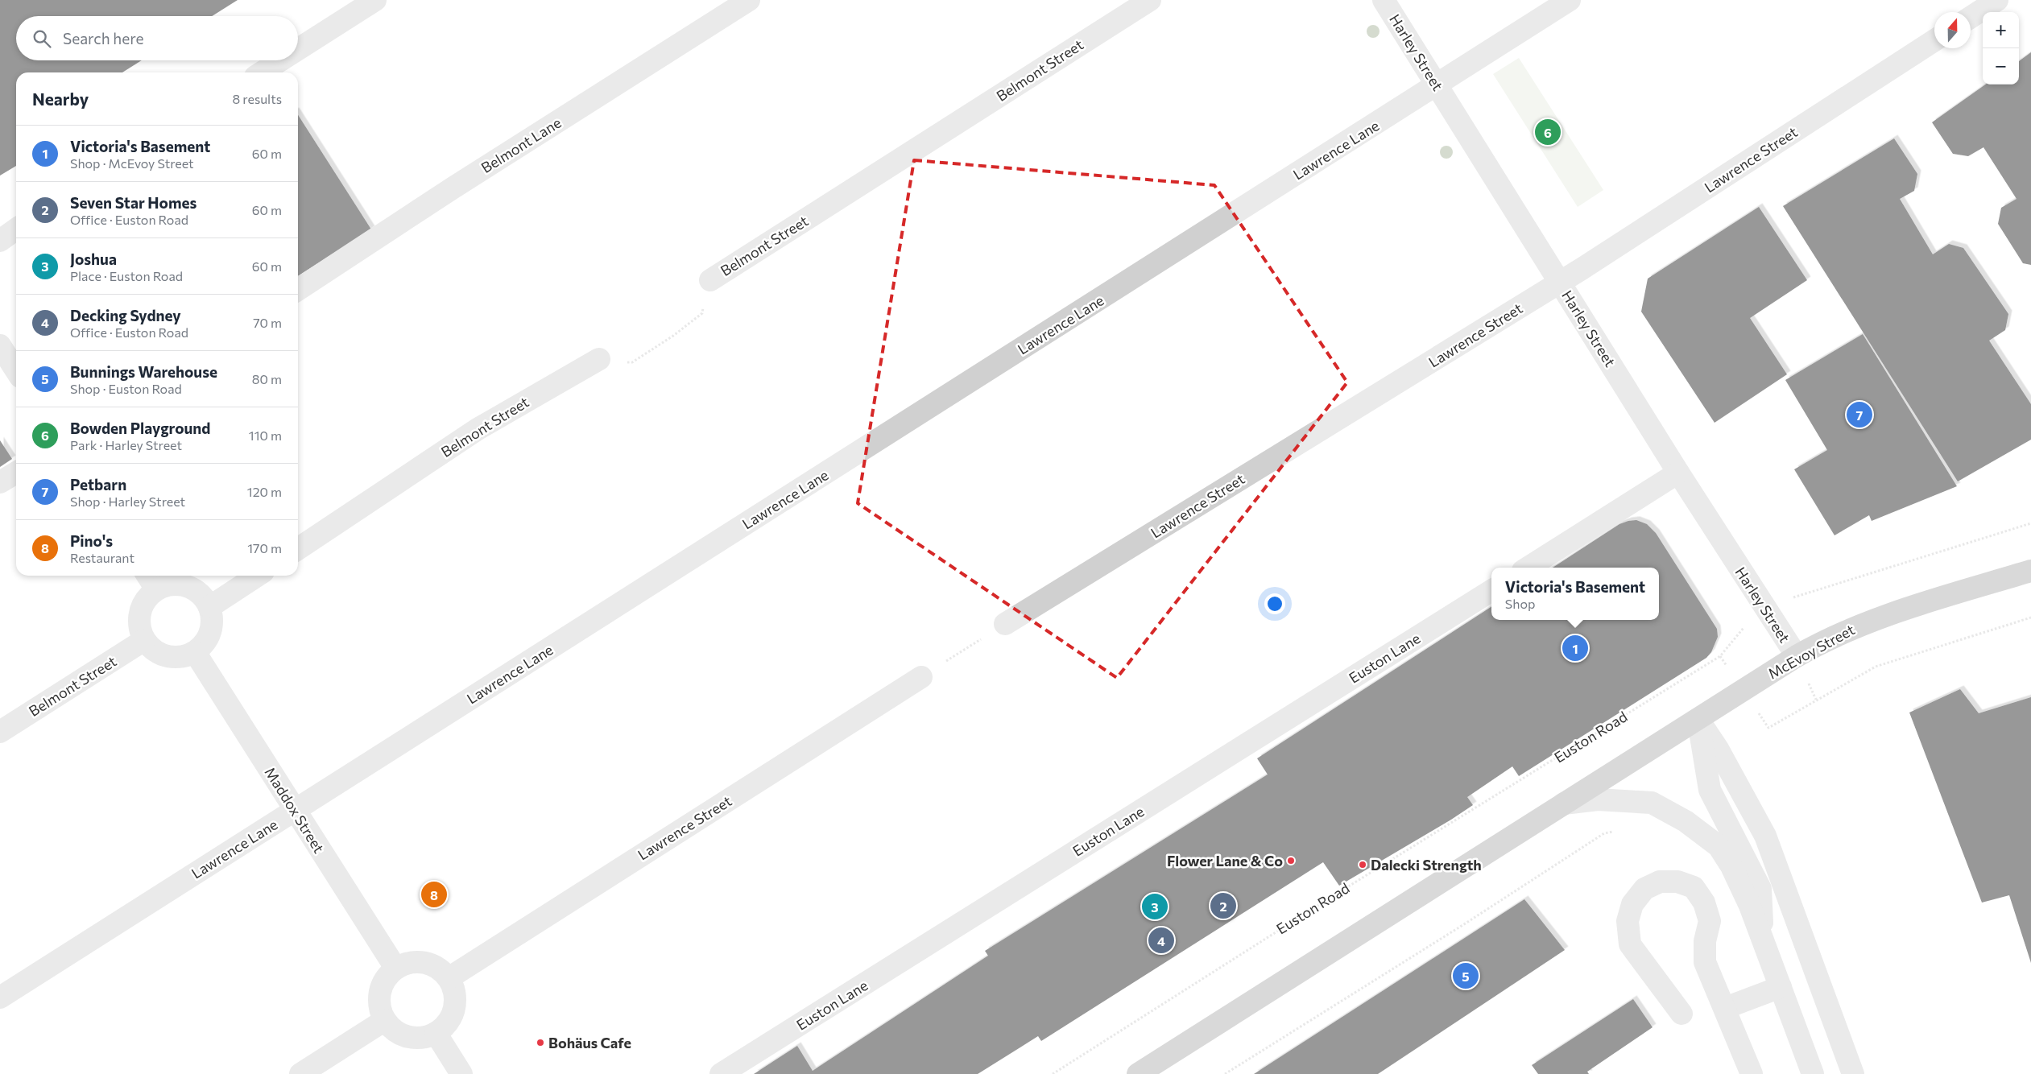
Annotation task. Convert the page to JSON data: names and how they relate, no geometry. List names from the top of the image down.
{
  "streets": {
    "main road": ["McEvoy Street"],
    "street": [
      "Harley Street",
      "Belmont Street",
      "Belmont Lane",
      "Lawrence Lane",
      "Lawrence Street",
      "Euston Lane",
      "Maddox Street"
    ],
    "path": ["Euston Road"]
  },
  "crossings": [
    ["Harley Street", "Lawrence Lane"],
    ["Harley Street", "Lawrence Street"],
    ["Harley Street", "McEvoy Street"],
    ["Belmont Street", "Maddox Street"],
    ["Lawrence Lane", "Maddox Street"],
    ["Lawrence Street", "Maddox Street"]
  ],
  "places": ["Flower Lane & Co", "Dalecki Strength", "Bohäus Cafe"],
  "north": "top",
  "page": {
    "map_buttons": ["+", "−"],
    "search": "Search here",
    "heading": ["Nearby", "8 results"],
    "pins": [
      "6",
      "7",
      "1",
      "8",
      "2",
      "3",
      "4",
      "5"
    ],
    "list": [
      {
        "mark": "1",
        "name": "Victoria's Basement",
        "note": "Shop · McEvoy Street",
        "value": "60 m"
      },
      {
        "mark": "2",
        "name": "Seven Star Homes",
        "note": "Office · Euston Road",
        "value": "60 m"
      },
      {
        "mark": "3",
        "name": "Joshua",
        "note": "Place · Euston Road",
        "value": "60 m"
      },
      {
        "mark": "4",
        "name": "Decking Sydney",
        "note": "Office · Euston Road",
        "value": "70 m"
      },
      {
        "mark": "5",
        "name": "Bunnings Warehouse",
        "note": "Shop · Euston Road",
        "value": "80 m"
      },
      {
        "mark": "6",
        "name": "Bowden Playground",
        "note": "Park · Harley Street",
        "value": "110 m"
      },
      {
        "mark": "7",
        "name": "Petbarn",
        "note": "Shop · Harley Street",
        "value": "120 m"
      },
      {
        "mark": "8",
        "name": "Pino's",
        "note": "Restaurant",
        "value": "170 m"
      }
    ],
    "popup": ["Victoria's Basement", "Shop"]
  }
}
